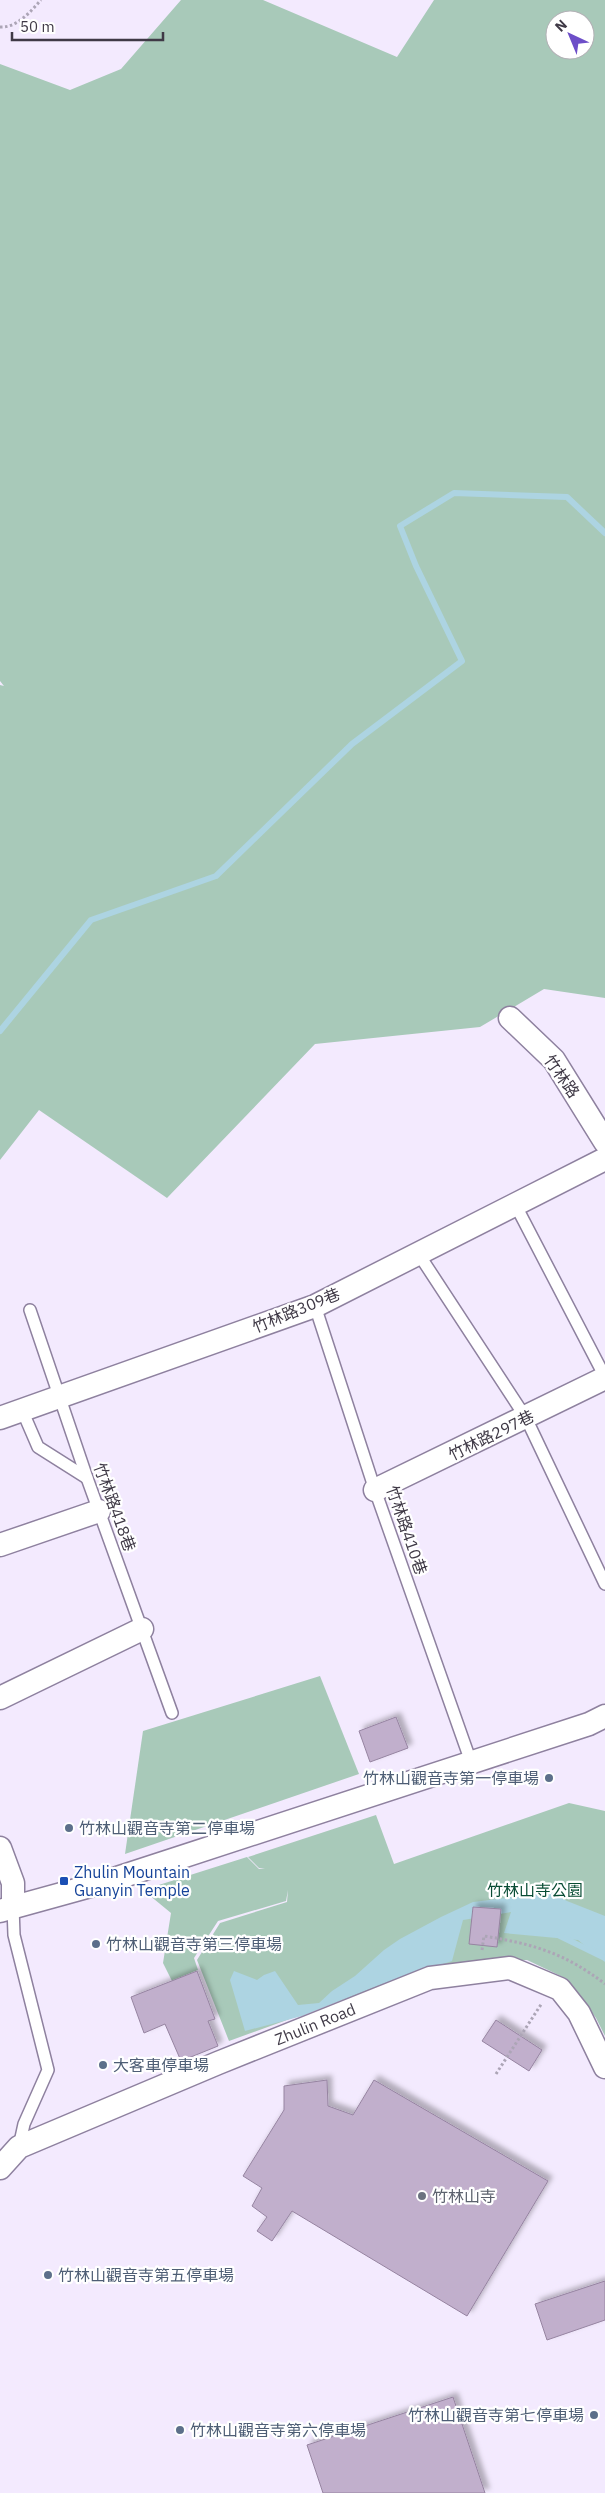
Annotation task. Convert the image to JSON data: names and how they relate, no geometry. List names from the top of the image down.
{
  "streets": {
    "street": [
      "竹林路",
      "竹林路309巷",
      "竹林路297巷",
      "Zhulin Road"
    ],
    "lane": ["竹林路418巷", "竹林路410巷"]
  },
  "crossings": [
    ["竹林路309巷", "竹林路418巷"],
    ["竹林路309巷", "竹林路410巷"],
    ["竹林路297巷", "竹林路410巷"]
  ],
  "parks": ["竹林山寺公園"],
  "places": {
    "other": [
      "竹林山觀音寺第一停車場",
      "竹林山觀音寺第二停車場",
      "竹林山觀音寺第三停車場",
      "大客車停車場",
      "竹林山寺",
      "竹林山觀音寺第五停車場",
      "竹林山觀音寺第七停車場",
      "竹林山觀音寺第六停車場"
    ],
    "transit": ["Zhulin Mountain Guanyin Temple"]
  },
  "scale_bar": "50 m",
  "north": "top left"
}
